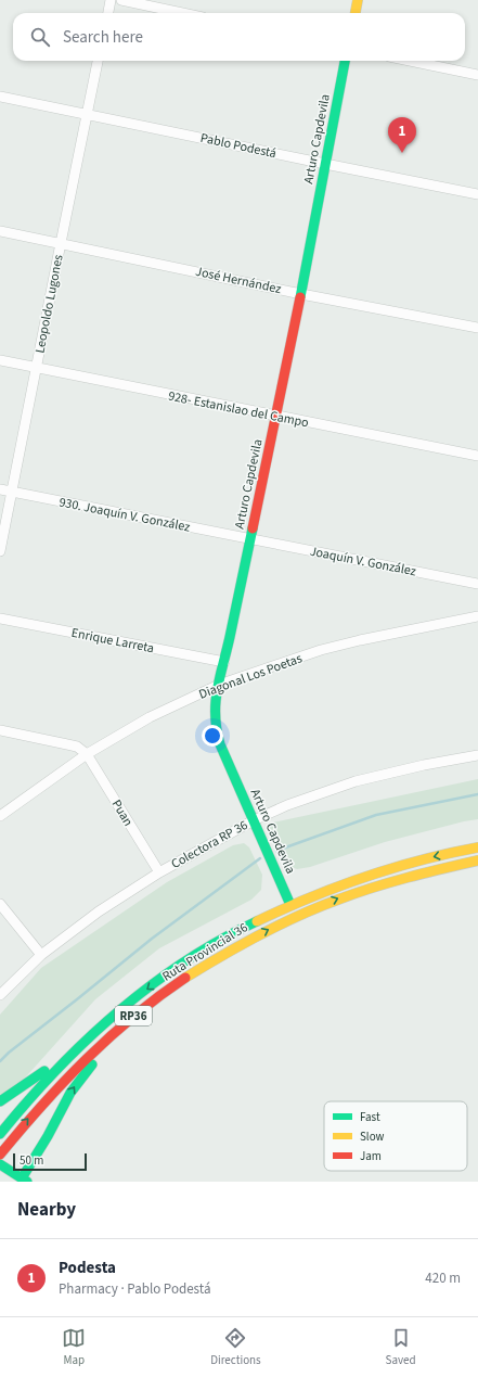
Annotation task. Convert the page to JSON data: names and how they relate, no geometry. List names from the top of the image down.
{
  "streets": {
    "main road": ["Arturo Capdevila", "Ruta Provincial 36", "RP36"],
    "street": [
      "Pablo Podestá",
      "José Hernández",
      "Leopoldo Lugones",
      "928- Estanislao del Campo",
      "930. Joaquín V. González",
      "Joaquín V. González",
      "Enrique Larreta",
      "Diagonal Los Poetas",
      "Puan",
      "Colectora RP 36"
    ]
  },
  "crossings": [
    ["Arturo Capdevila", "Pablo Podestá"],
    ["Arturo Capdevila", "José Hernández"],
    ["Arturo Capdevila", "928- Estanislao del Campo"],
    ["Arturo Capdevila", "930. Joaquín V. González"],
    ["Arturo Capdevila", "Joaquín V. González"],
    ["Arturo Capdevila", "Enrique Larreta"],
    ["Arturo Capdevila", "Diagonal Los Poetas"],
    ["Arturo Capdevila", "Colectora RP 36"],
    ["Arturo Capdevila", "Ruta Provincial 36"],
    ["Pablo Podestá", "Leopoldo Lugones"],
    ["José Hernández", "Leopoldo Lugones"],
    ["Leopoldo Lugones", "928- Estanislao del Campo"],
    ["Leopoldo Lugones", "930. Joaquín V. González"],
    ["930. Joaquín V. González", "Joaquín V. González"],
    ["Diagonal Los Poetas", "Puan"],
    ["Puan", "Colectora RP 36"]
  ],
  "legend": ["Fast", "Slow", "Jam"],
  "scale_bar": "50 m",
  "page": {
    "search": "Search here",
    "pins": "1",
    "scale": "50 m",
    "heading": "Nearby",
    "list": [
      {
        "mark": "1",
        "name": "Podesta",
        "note": "Pharmacy · Pablo Podestá",
        "value": "420 m"
      }
    ],
    "nav": ["Map", "Directions", "Saved"]
  }
}
